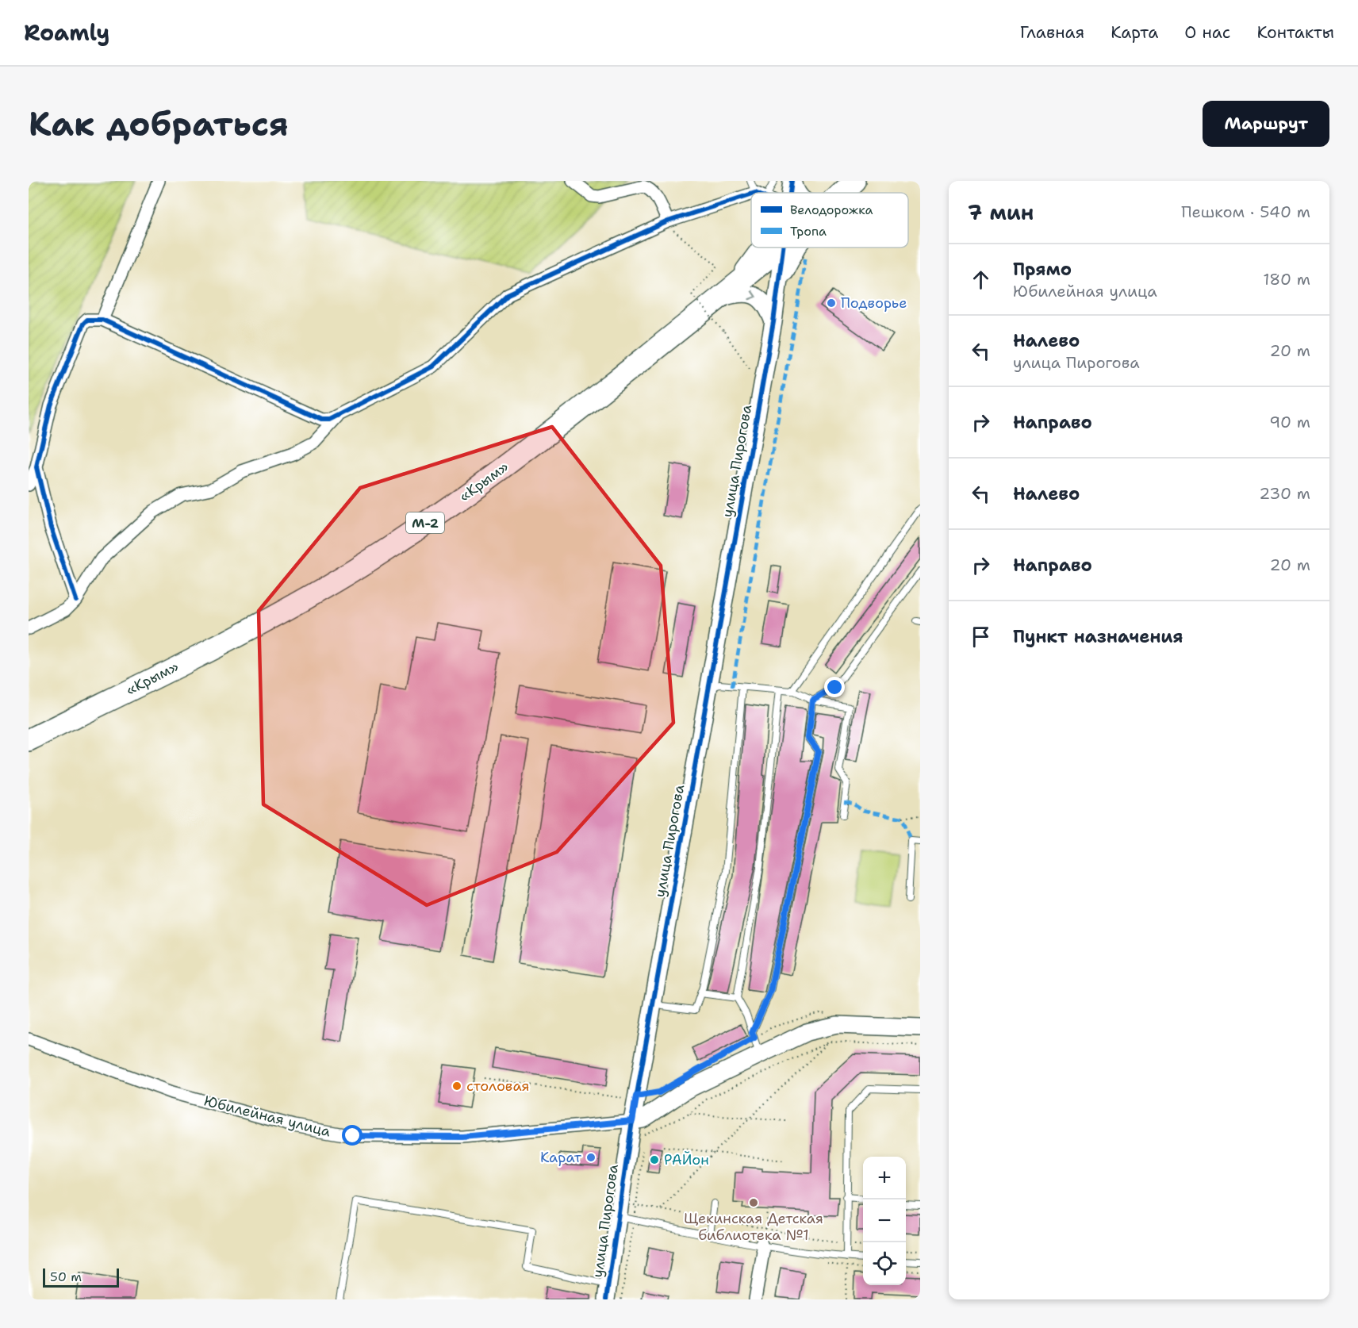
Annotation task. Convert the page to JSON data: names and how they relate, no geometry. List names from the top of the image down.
{
  "streets": {
    "highway": ["«Крым»", "М-2"],
    "street": ["улица Пирогова", "Юбилейная улица"]
  },
  "crossings": [
    ["улица Пирогова", "Юбилейная улица"]
  ],
  "places": [
    "Подворье",
    "столовая",
    "Карат",
    "РАЙон",
    "Щекинская Детская библиотека №1"
  ],
  "legend": ["Велодорожка", "Тропа"],
  "scale_bar": "50 m",
  "page": {
    "header": "Roamly",
    "nav": [
      "Главная",
      "Карта",
      "О нас",
      "Контакты"
    ],
    "buttons": "Маршрут",
    "title": "Как добраться",
    "heading": ["7 мин", "Пешком · 540 m"],
    "list": [
      ["Прямо", "Юбилейная улица", "180 m"],
      ["Налево", "улица Пирогова", "20 m"],
      ["Направо", "90 m"],
      ["Налево", "230 m"],
      ["Направо", "20 m"],
      "Пункт назначения"
    ],
    "map_buttons": ["+", "−"],
    "scale": "50 m"
  }
}
